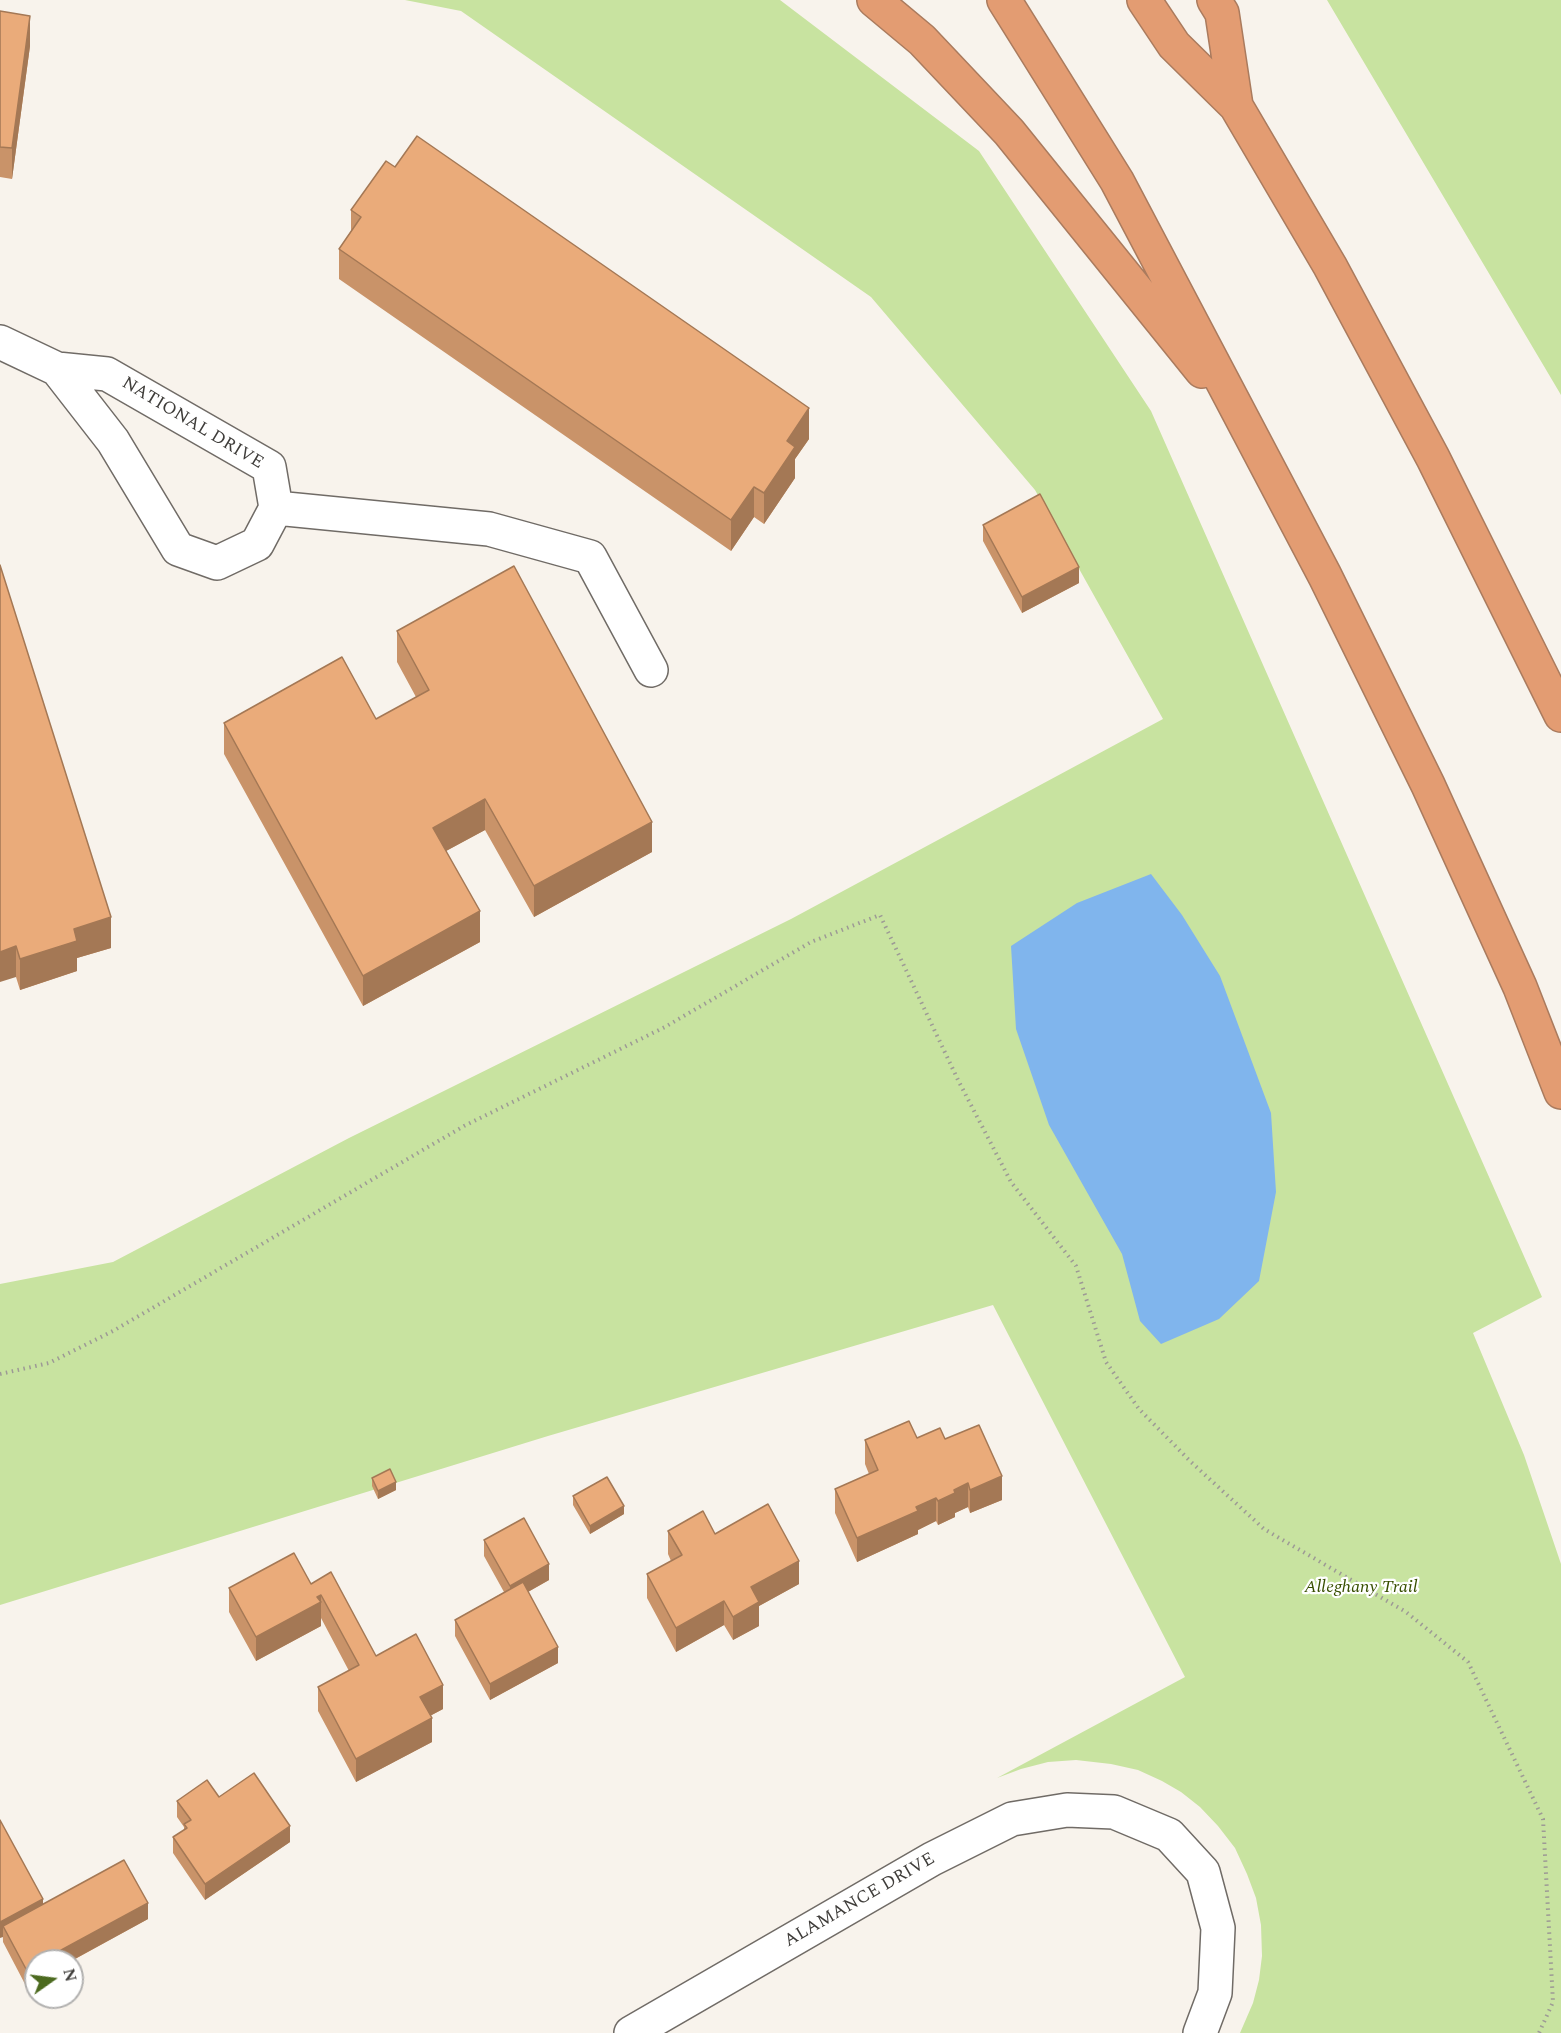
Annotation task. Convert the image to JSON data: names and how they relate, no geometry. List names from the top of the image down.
{
  "streets": {
    "street": ["NATIONAL DRIVE", "ALAMANCE DRIVE"]
  },
  "parks": ["Alleghany Trail"],
  "north": "right"
}
